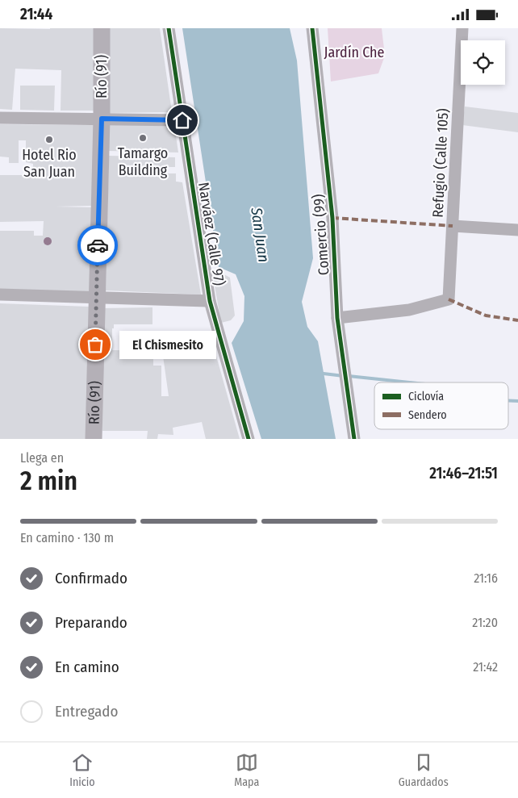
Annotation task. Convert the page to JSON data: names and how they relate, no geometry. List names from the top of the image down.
{
  "streets": {
    "street": [
      "Río (91)",
      "Refugio (Calle 105)",
      "Narváez (Calle 97)",
      "Comercio (99)"
    ]
  },
  "crossings": [
    ["Refugio (Calle 105)", "Comercio (99)"]
  ],
  "water": ["San Juan"],
  "parks": ["Jardín Che"],
  "places": ["Tamargo Building", "Hotel Rio San Juan", "El Chismesito"],
  "legend": ["Ciclovía", "Sendero"],
  "page": {
    "status": "21:44",
    "bubble": "El Chismesito",
    "heading": ["2 min", "Llega en", "21:46–21:51"],
    "bar": "En camino · 130 m",
    "list": [
      ["Confirmado", "21:16"],
      ["Preparando", "21:20"],
      ["En camino", "21:42"],
      "Entregado"
    ],
    "tabs": ["Inicio", "Mapa", "Guardados"]
  }
}
